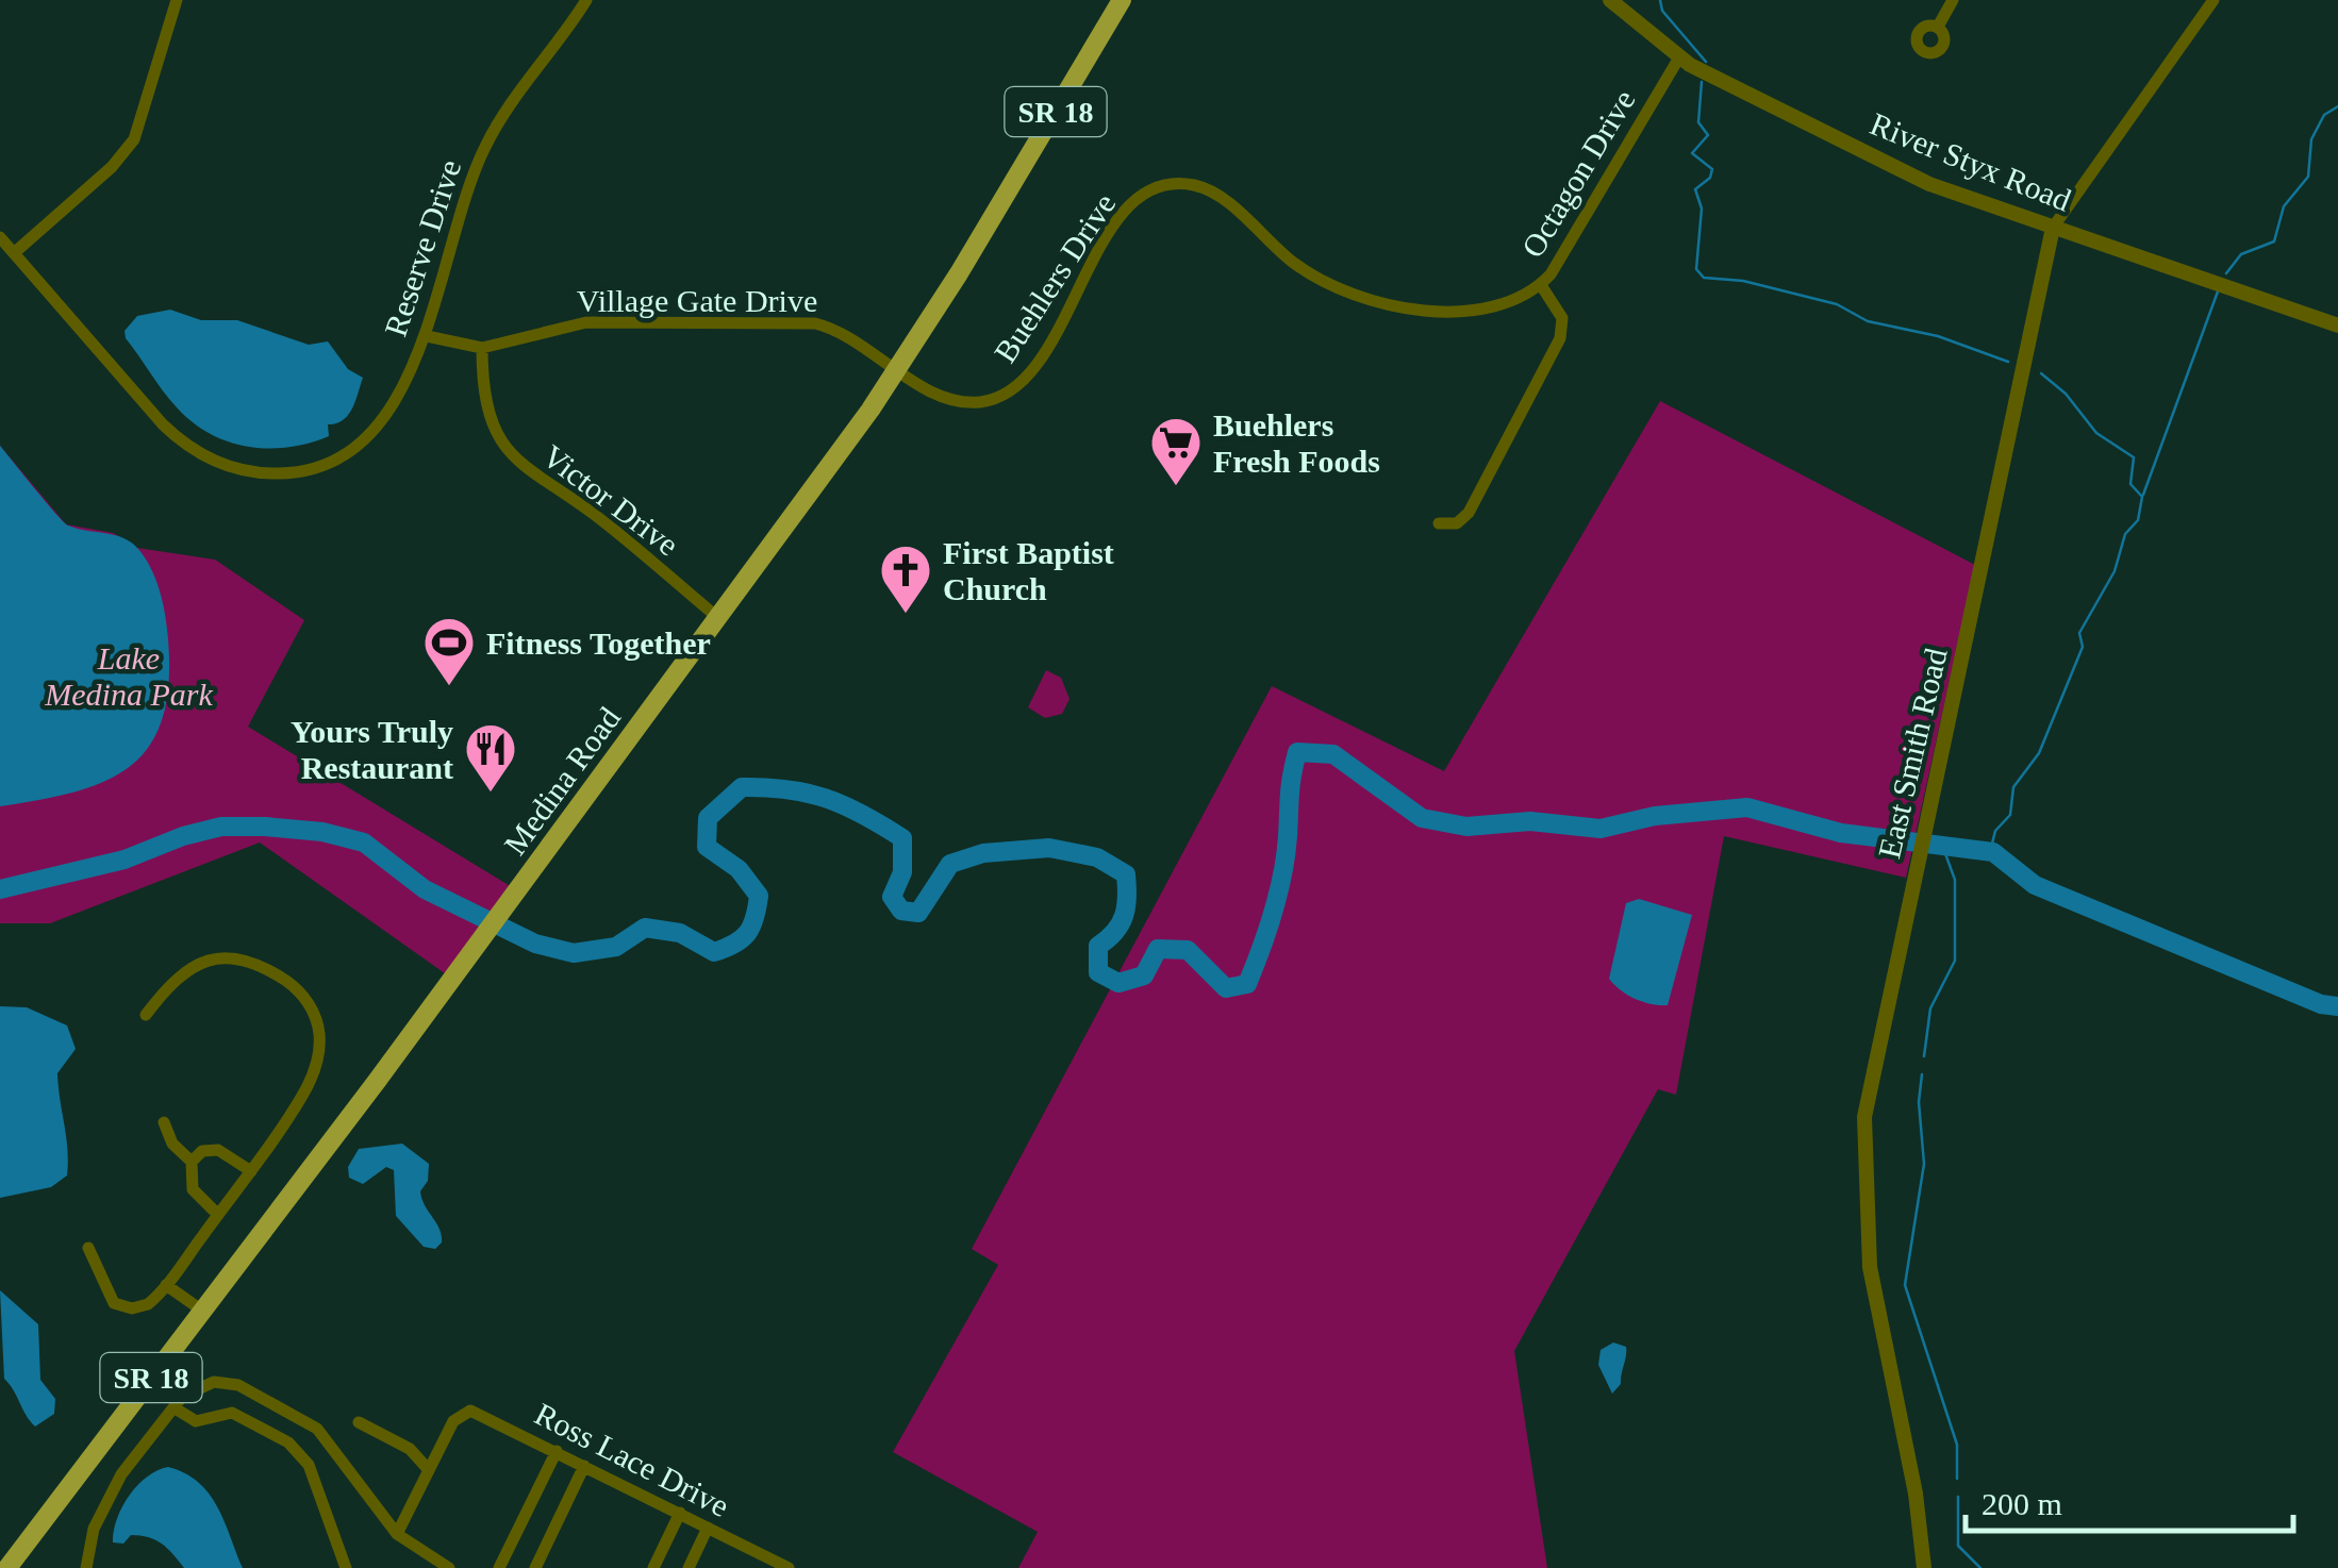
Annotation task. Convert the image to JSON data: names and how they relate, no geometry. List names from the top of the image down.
{
  "streets": {
    "highway": ["SR 18", "Medina Road"],
    "street": [
      "River Styx Road",
      "Octagon Drive",
      "Reserve Drive",
      "Buehlers Drive",
      "Village Gate Drive",
      "Victor Drive",
      "East Smith Road",
      "Ross Lace Drive"
    ]
  },
  "crossings": [
    ["River Styx Road", "Octagon Drive"],
    ["River Styx Road", "East Smith Road"],
    ["Octagon Drive", "Buehlers Drive"],
    ["Reserve Drive", "Village Gate Drive"],
    ["Buehlers Drive", "Village Gate Drive"],
    ["Buehlers Drive", "Medina Road"],
    ["Village Gate Drive", "Victor Drive"],
    ["Village Gate Drive", "Medina Road"],
    ["Victor Drive", "Medina Road"]
  ],
  "parks": ["Lake Medina Park"],
  "places": {
    "supermarket": ["Buehlers Fresh Foods"],
    "church": ["First Baptist Church"],
    "sports": ["Fitness Together"],
    "restaurant": ["Yours Truly Restaurant"]
  },
  "scale_bar": "200 m"
}
